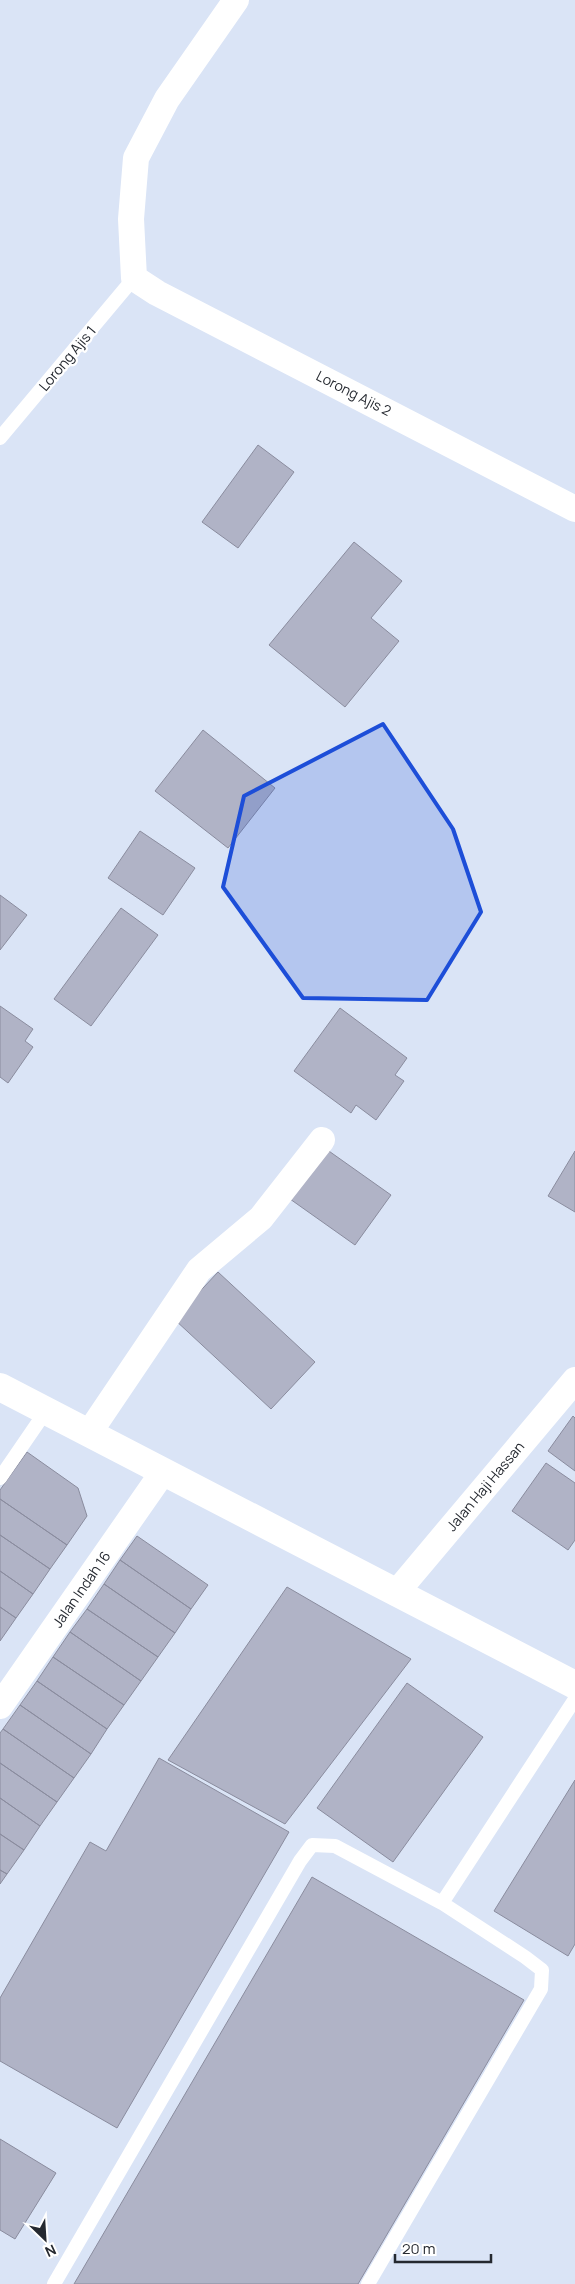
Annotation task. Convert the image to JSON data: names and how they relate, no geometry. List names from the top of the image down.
{
  "streets": {
    "street": ["Lorong Ajis 2", "Jalan Haji Hassan", "Jalan Indah 16"],
    "lane": ["Lorong Ajis 1"]
  },
  "crossings": [
    ["Lorong Ajis 1", "Lorong Ajis 2"]
  ],
  "scale_bar": "20 m",
  "north": "bottom right"
}
